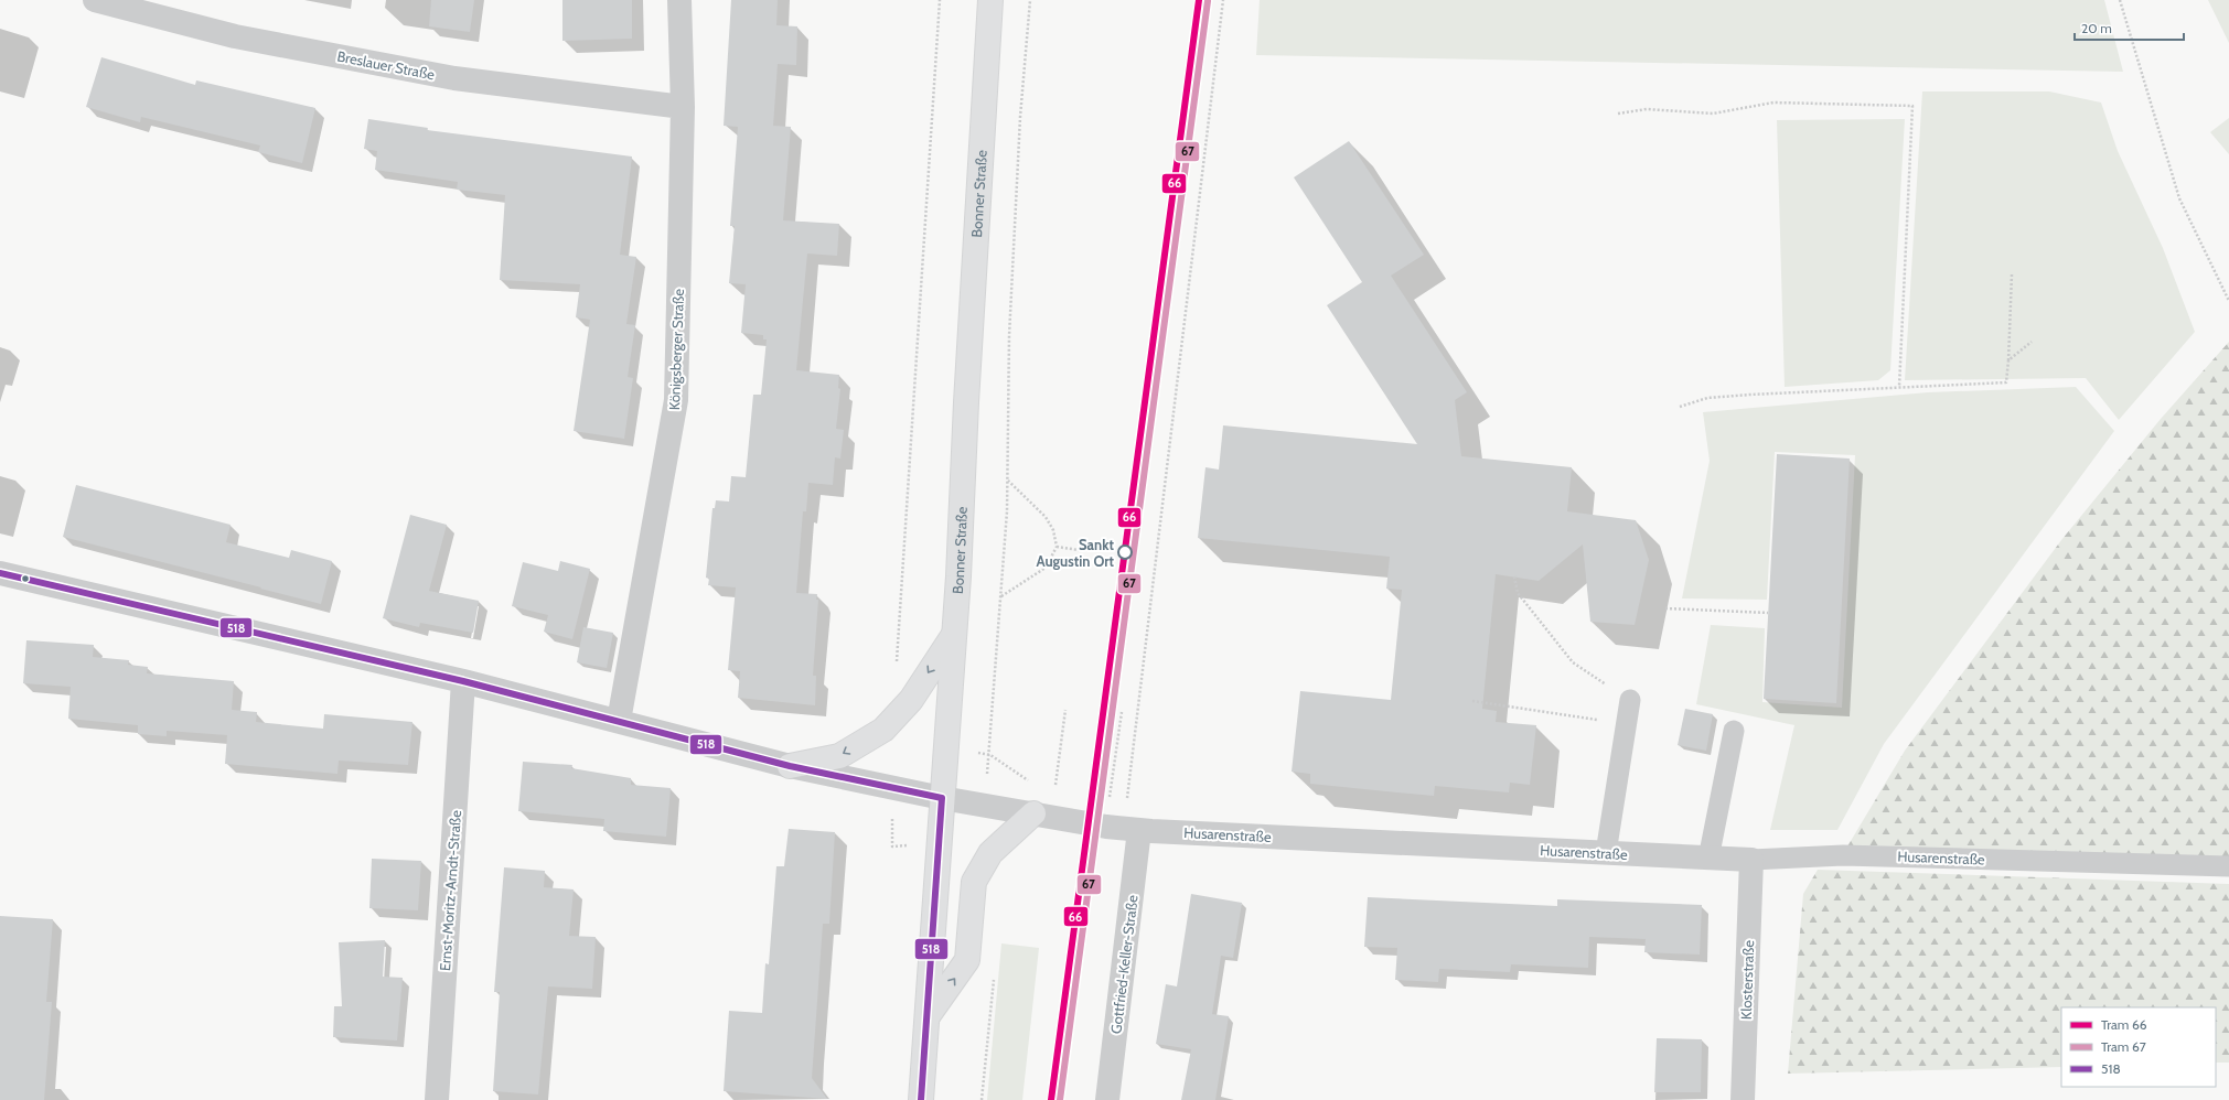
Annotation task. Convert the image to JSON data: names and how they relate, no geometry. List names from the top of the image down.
{
  "streets": {
    "main road": ["Bonner Straße"],
    "street": [
      "Breslauer Straße",
      "Königsberger Straße",
      "Husarenstraße",
      "Ernst-Moritz-Arndt-Straße",
      "Gottfried-Keller-Straße",
      "Klosterstraße"
    ]
  },
  "crossings": [
    ["Breslauer Straße", "Königsberger Straße"],
    ["Bonner Straße", "Husarenstraße"],
    ["Königsberger Straße", "Husarenstraße"],
    ["Husarenstraße", "Ernst-Moritz-Arndt-Straße"],
    ["Husarenstraße", "Gottfried-Keller-Straße"],
    ["Husarenstraße", "Klosterstraße"]
  ],
  "places": ["Sankt Augustin Ort"],
  "lines": ["tram line 66", "tram line 67", "transit line 518"],
  "legend": ["Tram 66", "Tram 67", "518"],
  "scale_bar": "20 m"
}
